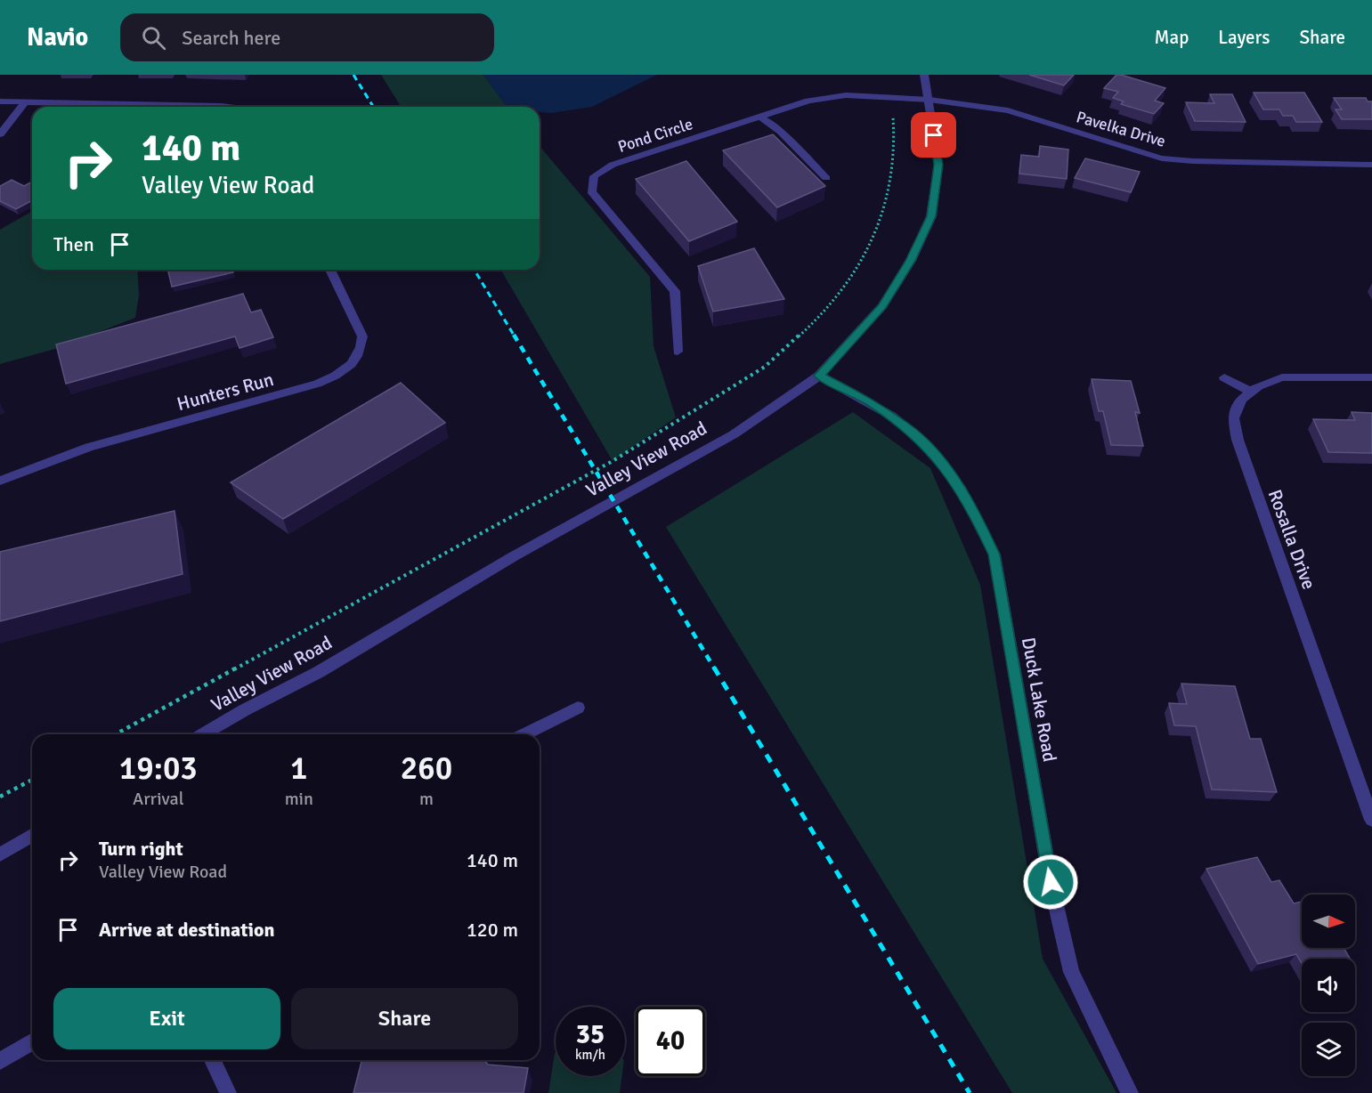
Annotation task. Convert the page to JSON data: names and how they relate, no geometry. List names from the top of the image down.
{
  "streets": {
    "street": [
      "Pavelka Drive",
      "Pond Circle",
      "Hunters Run",
      "Valley View Road",
      "Rosalla Drive",
      "Duck Lake Road"
    ]
  },
  "crossings": [
    ["Pavelka Drive", "Pond Circle"],
    ["Pavelka Drive", "Valley View Road"],
    ["Pond Circle", "Valley View Road"],
    ["Valley View Road", "Duck Lake Road"]
  ],
  "north": "right",
  "page": {
    "header": "Navio",
    "search": "Search here",
    "nav": ["Map", "Layers", "Share"],
    "turn": ["140 m", "Valley View Road"],
    "then": "Then",
    "eta": [
      "19:03",
      "Arrival",
      "1",
      "min",
      "260",
      "m"
    ],
    "list": [
      {
        "name": "Turn right",
        "note": "Valley View Road",
        "value": "140 m"
      },
      {
        "name": "Arrive at destination",
        "value": "120 m"
      }
    ],
    "buttons": ["Exit", "Share"],
    "speed": "35 km/h",
    "limit": "40"
  }
}
